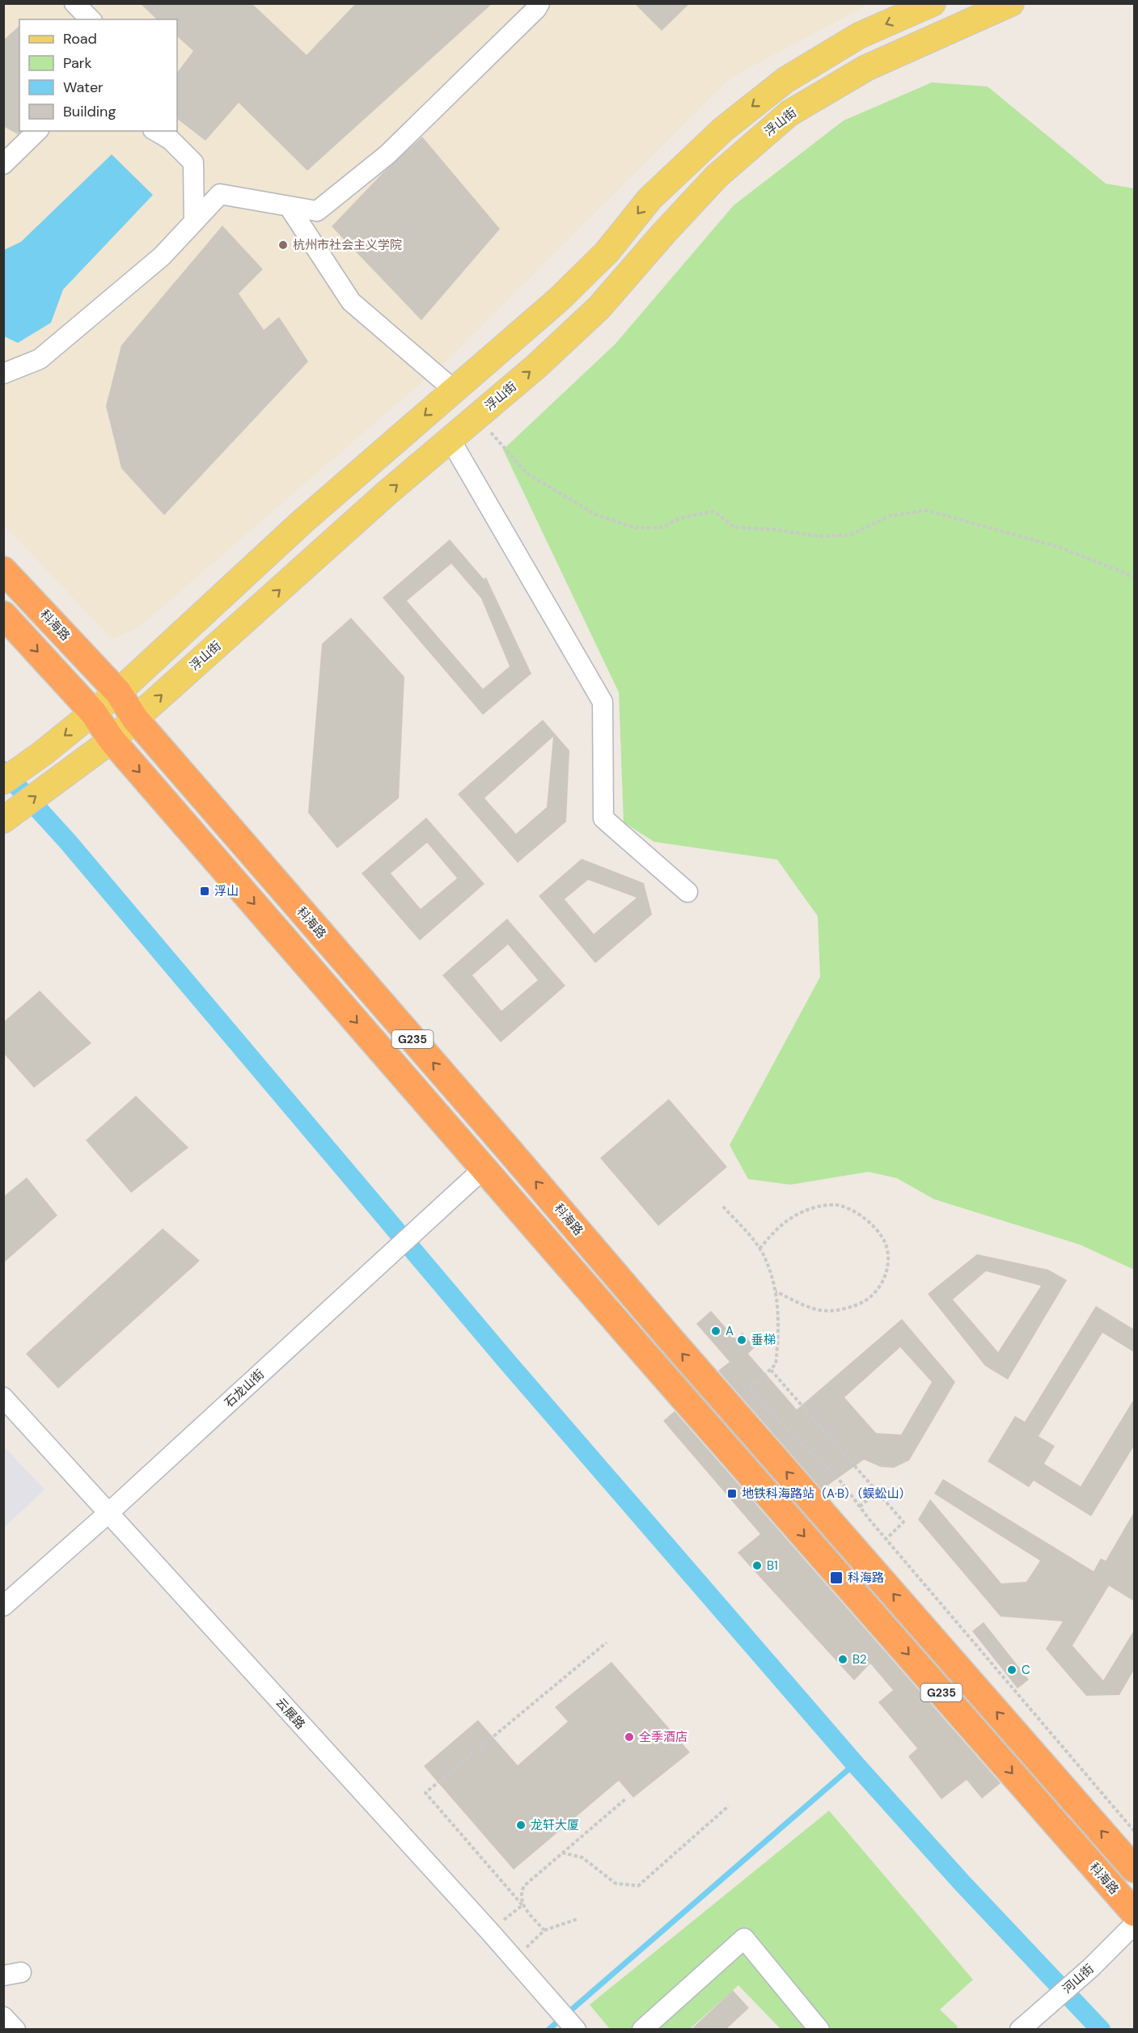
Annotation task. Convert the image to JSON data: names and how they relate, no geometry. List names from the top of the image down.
{
  "streets": {
    "highway": ["科海路", "G235"],
    "main road": ["浮山街"],
    "street": ["石龙山街", "云展路", "河山街"]
  },
  "crossings": [
    ["浮山街", "科海路"],
    ["科海路", "石龙山街"],
    ["石龙山街", "云展路"]
  ],
  "places": {
    "other": [
      "杭州市社会主义学院",
      "A",
      "垂梯",
      "B1",
      "B2",
      "C",
      "全季酒店",
      "龙轩大厦"
    ],
    "transit": ["浮山", "地铁科海路站（A·B）（蜈蚣山）", "科海路"]
  },
  "legend": [
    "Road",
    "Park",
    "Water",
    "Building"
  ]
}
